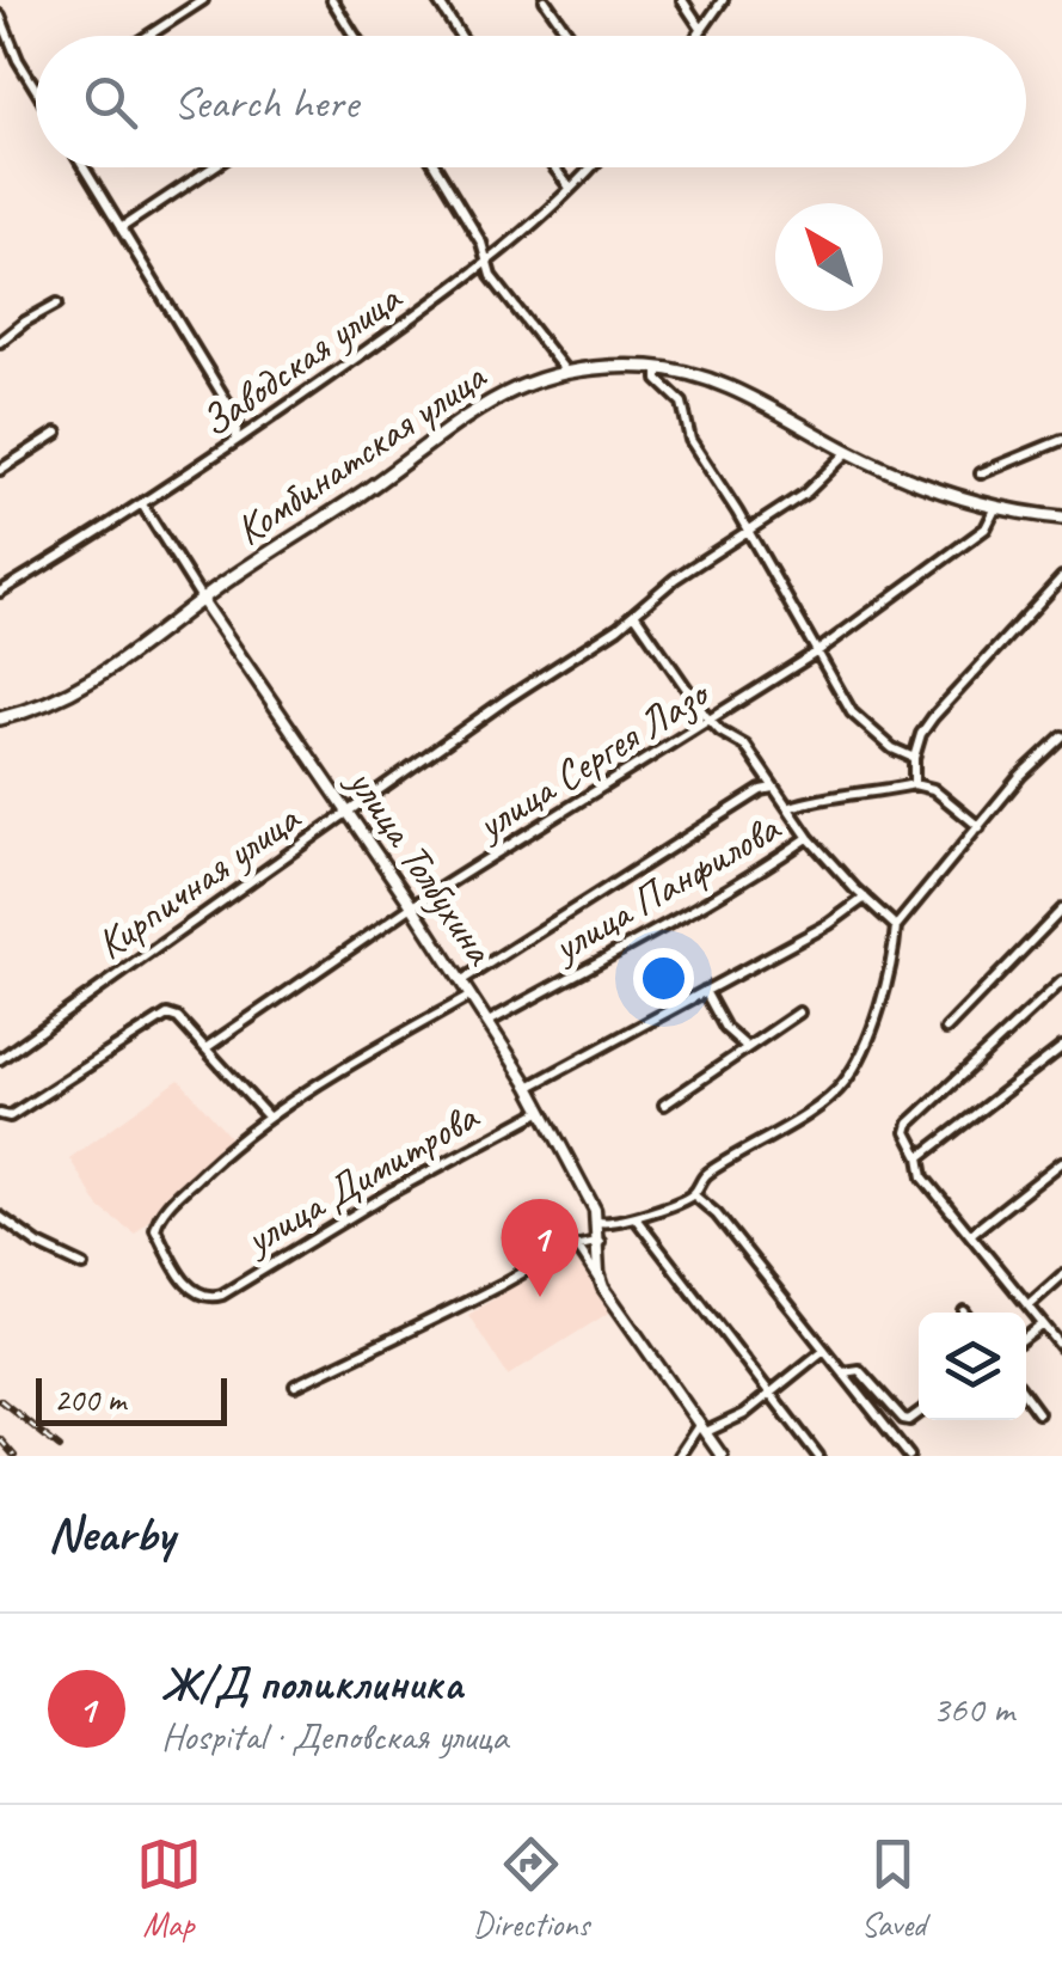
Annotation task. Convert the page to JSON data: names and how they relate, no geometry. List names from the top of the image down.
{
  "streets": {
    "main road": ["Комбинатская улица"],
    "street": [
      "Заводская улица",
      "улица Сергея Лазо",
      "улица Толбухина",
      "Кирпичная улица",
      "улица Панфилова",
      "улица Димитрова"
    ]
  },
  "crossings": [
    ["Заводская улица", "улица Толбухина"],
    ["Комбинатская улица", "улица Сергея Лазо"],
    ["Комбинатская улица", "улица Толбухина"],
    ["улица Сергея Лазо", "улица Толбухина"],
    ["улица Толбухина", "Кирпичная улица"],
    ["улица Толбухина", "улица Панфилова"],
    ["улица Толбухина", "улица Димитрова"]
  ],
  "scale_bar": "200 m",
  "north": "top left",
  "page": {
    "search": "Search here",
    "pins": "1",
    "scale": "200 m",
    "heading": "Nearby",
    "list": [
      {
        "mark": "1",
        "name": "Ж/Д поликлиника",
        "note": "Hospital · Деповская улица",
        "value": "360 m"
      }
    ],
    "nav": ["Map", "Directions", "Saved"]
  }
}
